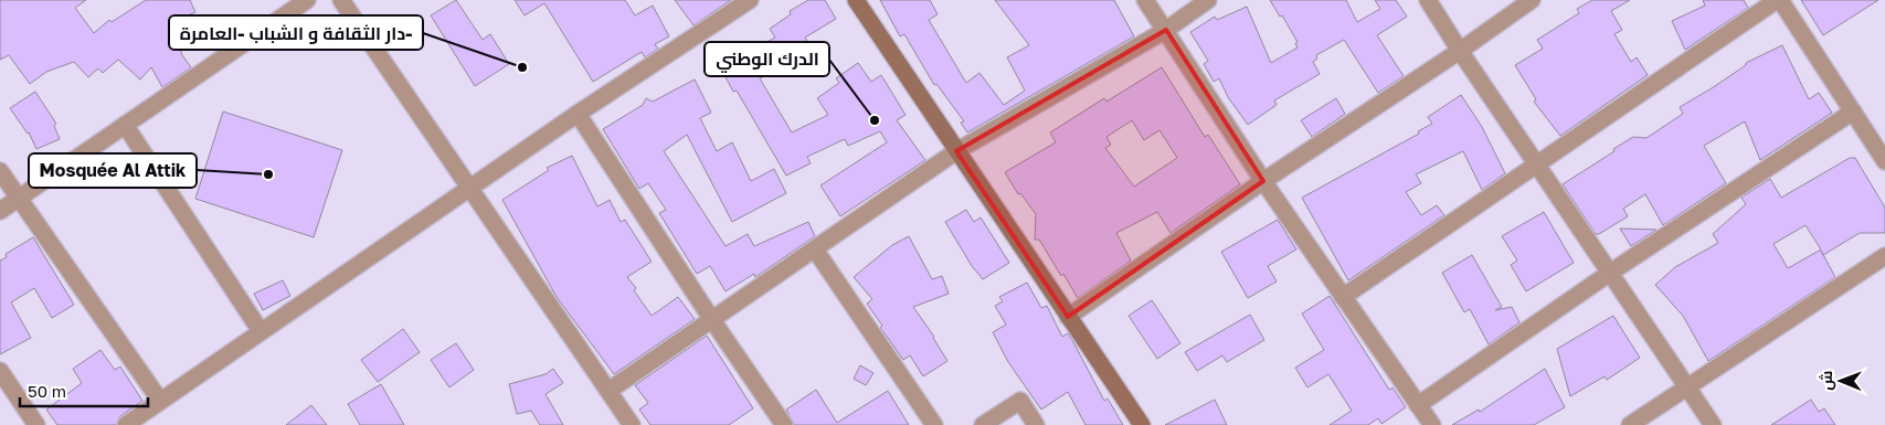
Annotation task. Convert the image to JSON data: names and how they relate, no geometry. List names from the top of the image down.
{
  "places": ["دار الثقافة و الشباب -العامرة-", "الدرك الوطني", "Mosquée Al Attik"],
  "scale_bar": "50 m",
  "north": "left"
}
